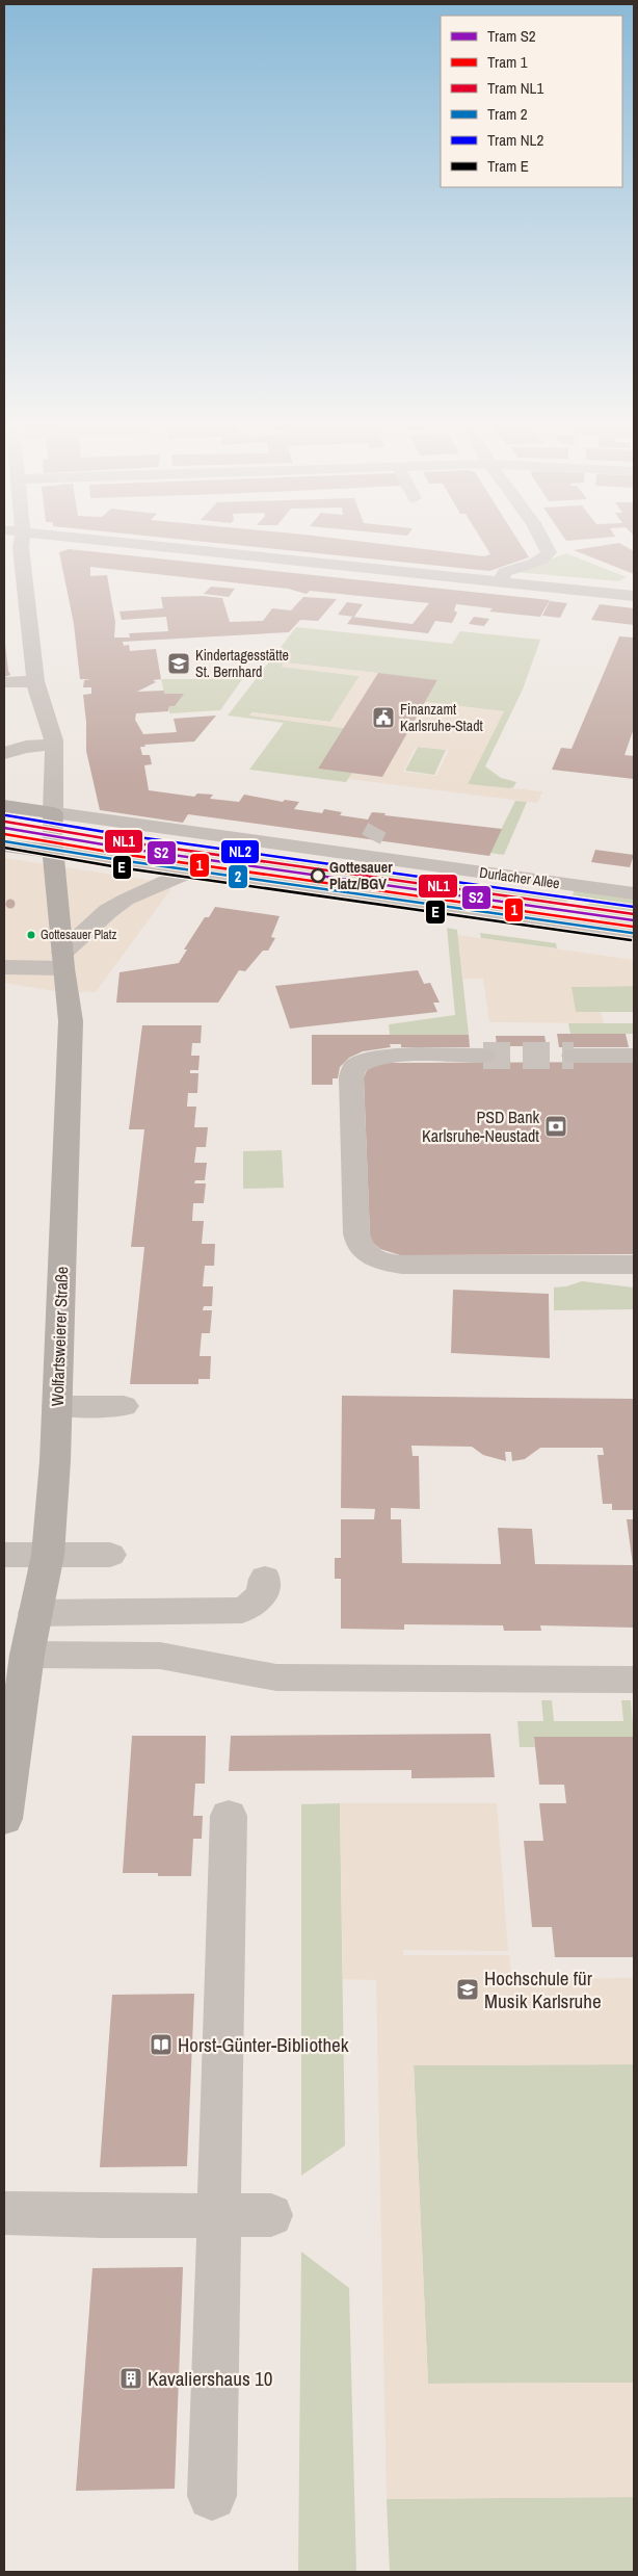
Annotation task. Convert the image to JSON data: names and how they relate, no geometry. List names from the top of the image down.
{
  "streets": {
    "main road": ["Durlacher Allee", "Wolfartsweierer Straße"]
  },
  "crossings": [
    ["Durlacher Allee", "Wolfartsweierer Straße"]
  ],
  "places": {
    "school or university": ["Kindertagesstätte St. Bernhard", "Hochschule für Musik Karlsruhe"],
    "public building": ["Finanzamt Karlsruhe-Stadt"],
    "other": ["Gottesauer Platz/BGV", "Gottesauer Platz"],
    "bank": ["PSD Bank Karlsruhe-Neustadt"],
    "library": ["Horst-Günter-Bibliothek"],
    "building": ["Kavaliershaus 10"]
  },
  "lines": [
    "tram line NL2",
    "tram line NL1",
    "tram line S2",
    "tram line 1",
    "tram line 2",
    "tram line E"
  ],
  "legend": [
    "Tram S2",
    "Tram 1",
    "Tram NL1",
    "Tram 2",
    "Tram NL2",
    "Tram E"
  ]
}
